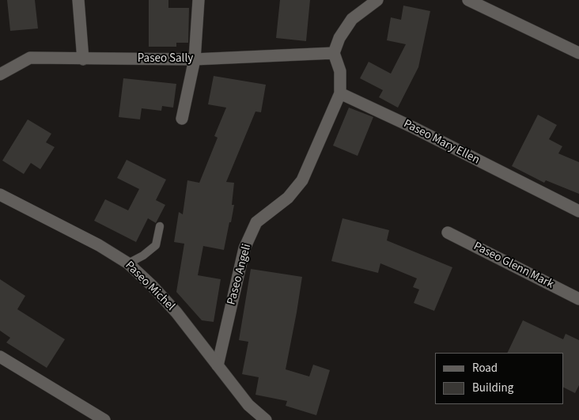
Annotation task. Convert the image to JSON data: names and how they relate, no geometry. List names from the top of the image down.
{
  "streets": {
    "street": [
      "Paseo Sally",
      "Paseo Mary Ellen",
      "Paseo Glenn Mark",
      "Paseo Angeli",
      "Paseo Michel"
    ]
  },
  "crossings": [
    ["Paseo Mary Ellen", "Paseo Angeli"],
    ["Paseo Angeli", "Paseo Michel"]
  ],
  "legend": ["Road", "Building"]
}
